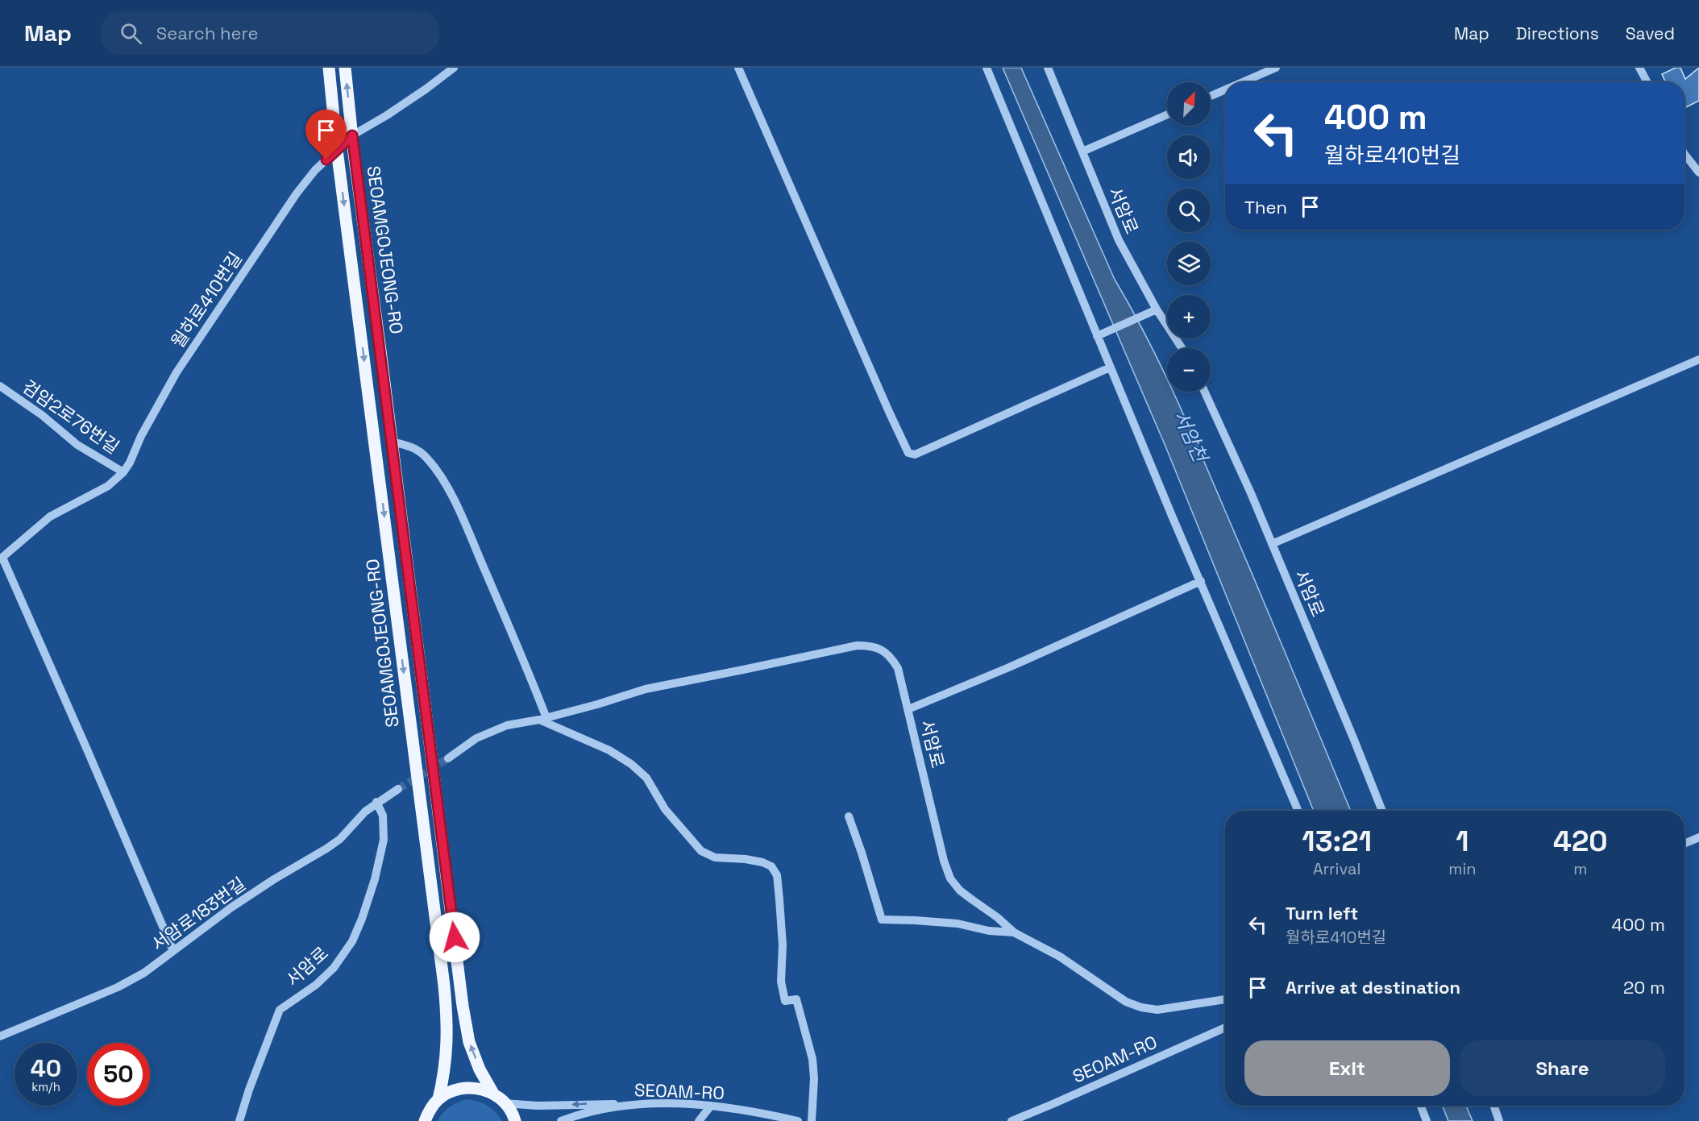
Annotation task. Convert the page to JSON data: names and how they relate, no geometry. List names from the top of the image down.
{
  "streets": {
    "main road": ["SEOAMGOJEONG-RO"],
    "street": [
      "서암로",
      "월하로410번길",
      "검암2로76번길",
      "서암로183번길",
      "SEOAM-RO"
    ]
  },
  "crossings": [
    ["서암로", "서암로183번길"],
    ["SEOAMGOJEONG-RO", "월하로410번길"],
    ["월하로410번길", "검암2로76번길"]
  ],
  "water": ["서암천"],
  "north": "top right",
  "page": {
    "header": "Map",
    "search": "Search here",
    "nav": ["Map", "Directions", "Saved"],
    "map_buttons": ["+", "−"],
    "turn": ["400 m", "월하로410번길"],
    "then": "Then",
    "eta": [
      "13:21",
      "Arrival",
      "1",
      "min",
      "420",
      "m"
    ],
    "list": [
      {
        "name": "Turn left",
        "note": "월하로410번길",
        "value": "400 m"
      },
      {
        "name": "Arrive at destination",
        "value": "20 m"
      }
    ],
    "buttons": ["Exit", "Share"],
    "speed": "40 km/h",
    "limit": "50"
  }
}
